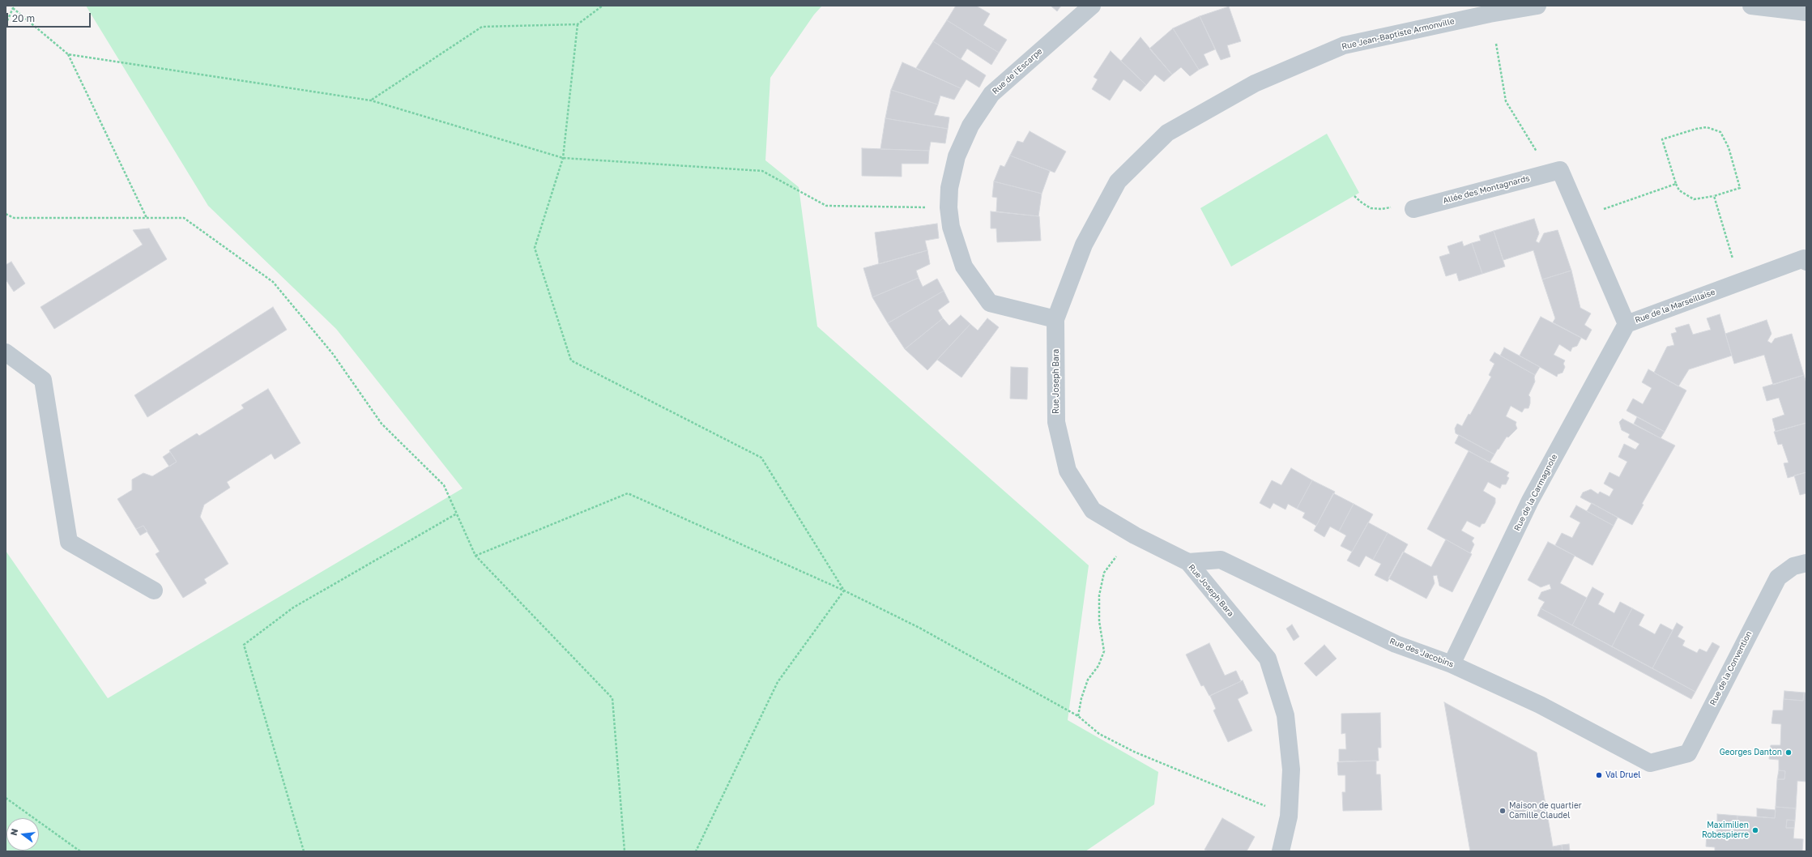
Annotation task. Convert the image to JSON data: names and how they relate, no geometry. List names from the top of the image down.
{
  "streets": {
    "street": [
      "Rue Jean-Baptiste Armonville",
      "Rue de l'Escarpe",
      "Allée des Montagnards",
      "Rue de la Marseillaise",
      "Rue Joseph Bara",
      "Rue de la Carmagnole",
      "Rue des Jacobins",
      "Rue de la Convention"
    ]
  },
  "crossings": [
    ["Rue Jean-Baptiste Armonville", "Rue de l'Escarpe"],
    ["Rue Jean-Baptiste Armonville", "Rue Joseph Bara"],
    ["Rue de l'Escarpe", "Rue Joseph Bara"],
    ["Allée des Montagnards", "Rue de la Marseillaise"],
    ["Rue de la Marseillaise", "Rue de la Carmagnole"],
    ["Rue Joseph Bara", "Rue des Jacobins"],
    ["Rue de la Carmagnole", "Rue des Jacobins"],
    ["Rue des Jacobins", "Rue de la Convention"]
  ],
  "places": [
    "Georges Danton",
    "Val Druel",
    "Maison de quartier Camille Claudel",
    "Maximilien Robespierre"
  ],
  "scale_bar": "20 m",
  "north": "left"
}
